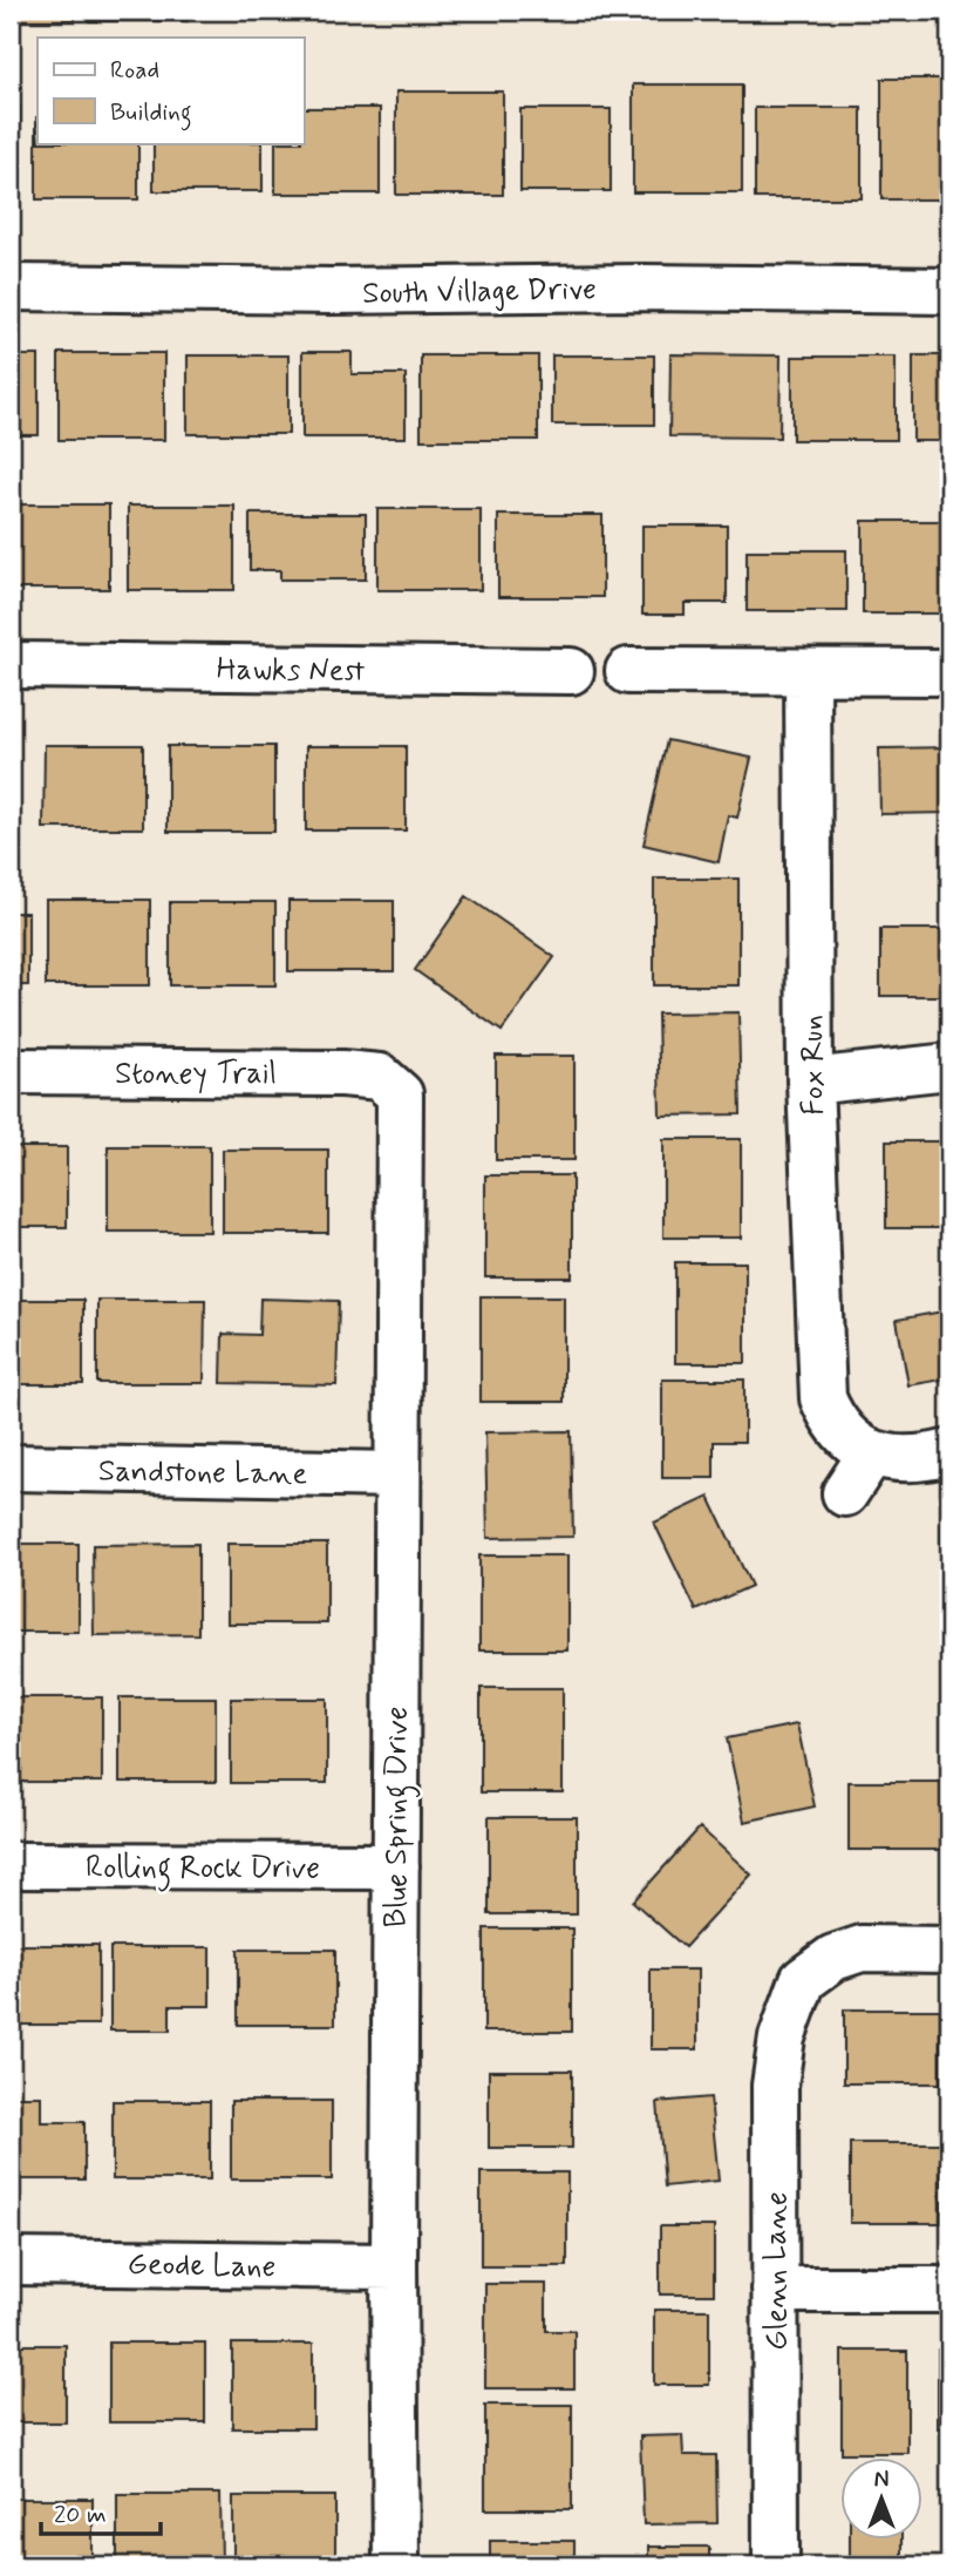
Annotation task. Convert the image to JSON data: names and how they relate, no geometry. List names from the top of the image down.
{
  "streets": {
    "street": [
      "South Village Drive",
      "Hawks Nest",
      "Fox Run",
      "Stoney Trail",
      "Sandstone Lane",
      "Blue Spring Drive",
      "Rolling Rock Drive",
      "Geode Lane",
      "Glenn Lane"
    ]
  },
  "crossings": [
    ["Stoney Trail", "Blue Spring Drive"],
    ["Sandstone Lane", "Blue Spring Drive"],
    ["Blue Spring Drive", "Rolling Rock Drive"],
    ["Blue Spring Drive", "Geode Lane"]
  ],
  "legend": ["Road", "Building"],
  "scale_bar": "20 m",
  "north": "top"
}
